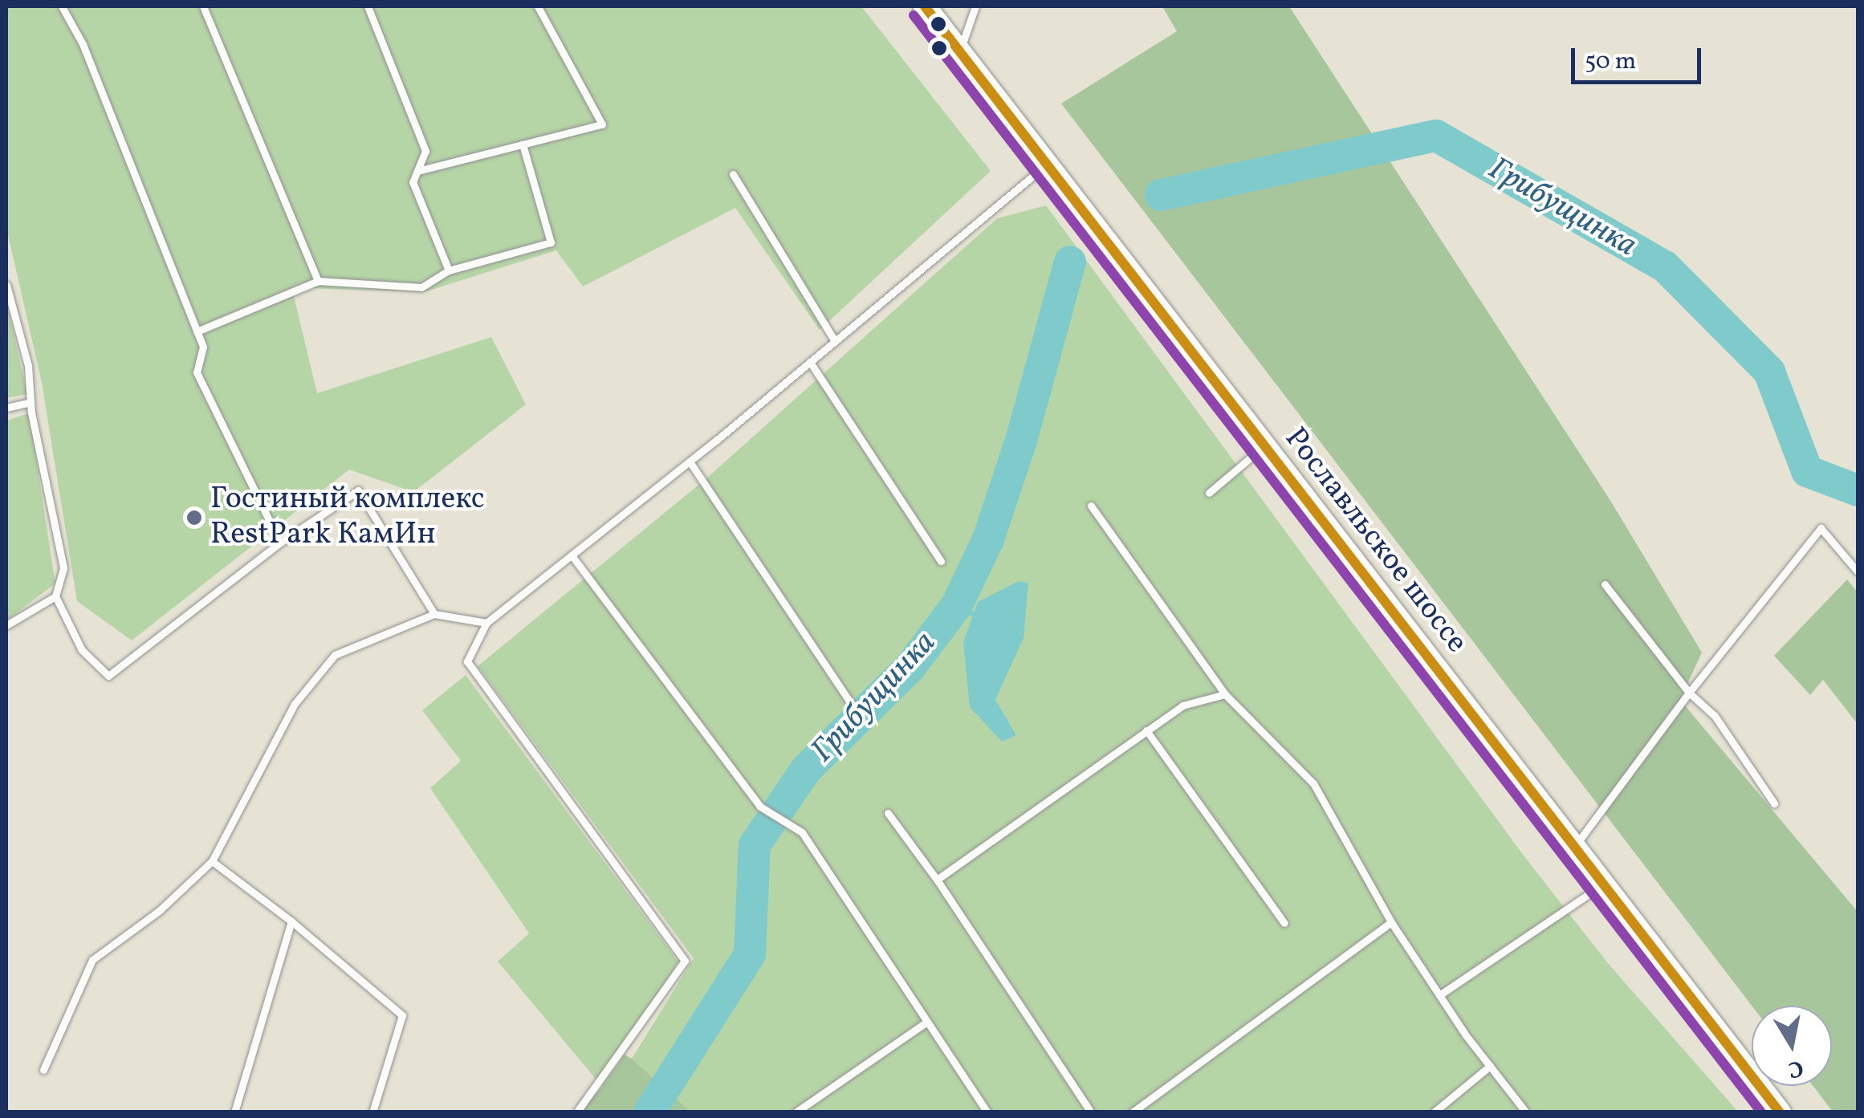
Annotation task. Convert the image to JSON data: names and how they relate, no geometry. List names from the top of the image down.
{
  "streets": {
    "main road": ["Рославльское шоссе"]
  },
  "water": ["Грибущинка"],
  "places": ["Гостиный комплекс RestPark КамИн"],
  "scale_bar": "50 m",
  "north": "bottom"
}
